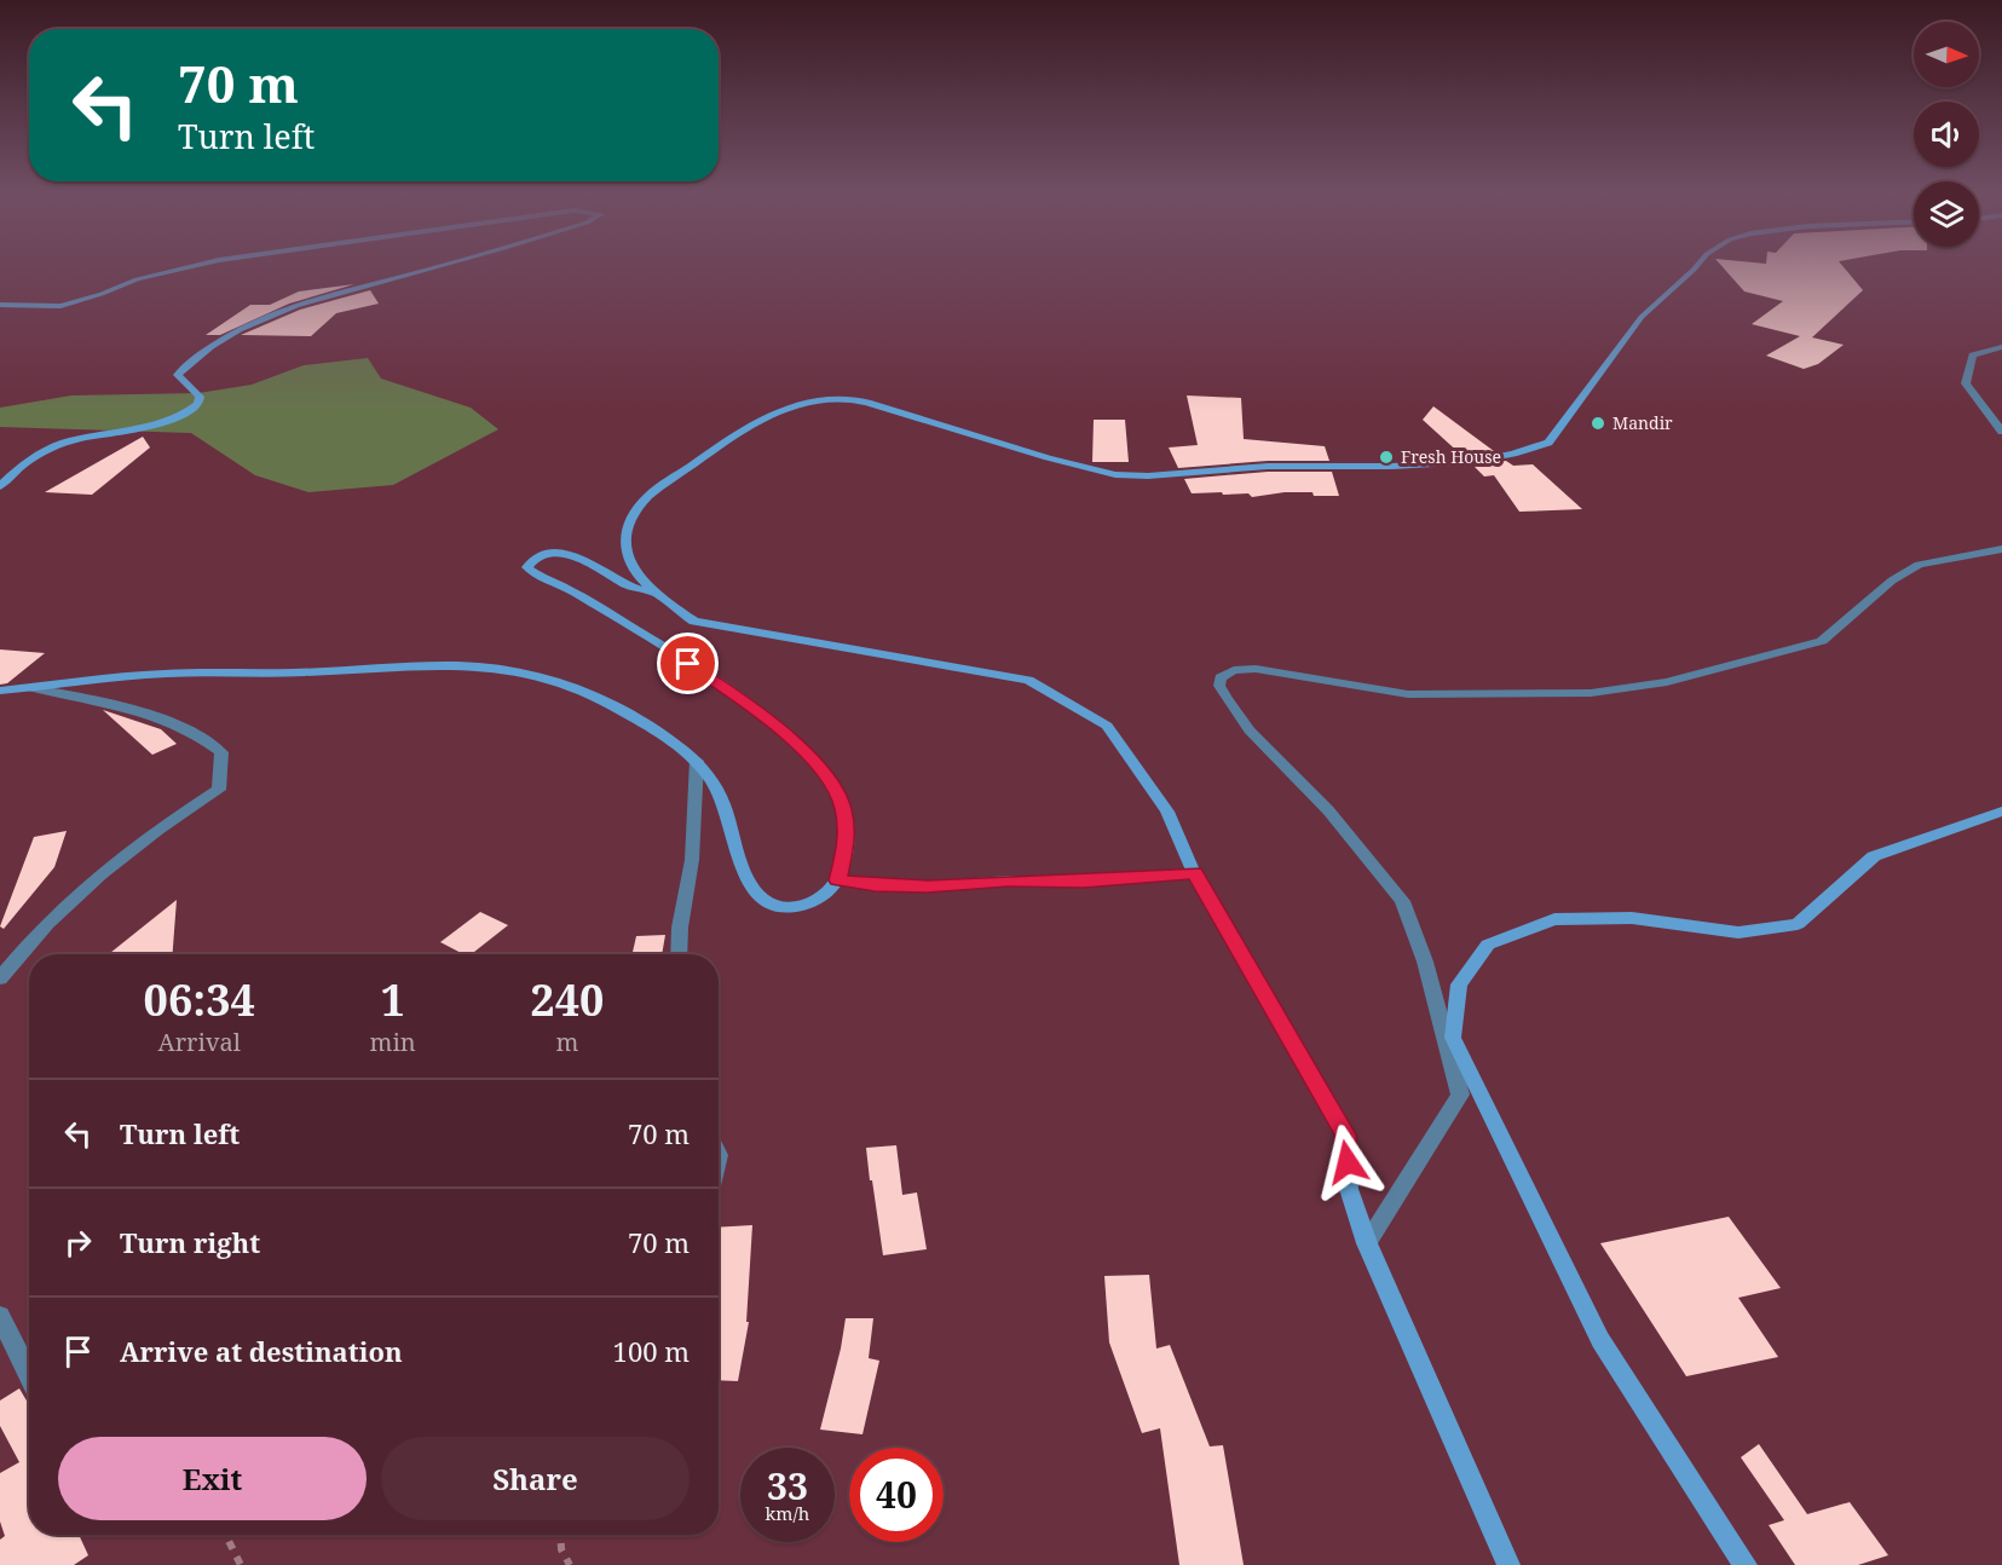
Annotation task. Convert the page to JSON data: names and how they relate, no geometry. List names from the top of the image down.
{
  "places": ["Mandir", "Fresh House"],
  "north": "right",
  "page": {
    "turn": ["70 m", "Turn left"],
    "eta": [
      "06:34",
      "Arrival",
      "1",
      "min",
      "240",
      "m"
    ],
    "list": [
      {
        "name": "Turn left",
        "value": "70 m"
      },
      {
        "name": "Turn right",
        "value": "70 m"
      },
      {
        "name": "Arrive at destination",
        "value": "100 m"
      }
    ],
    "buttons": ["Exit", "Share"],
    "speed": "33 km/h",
    "limit": "40"
  }
}
